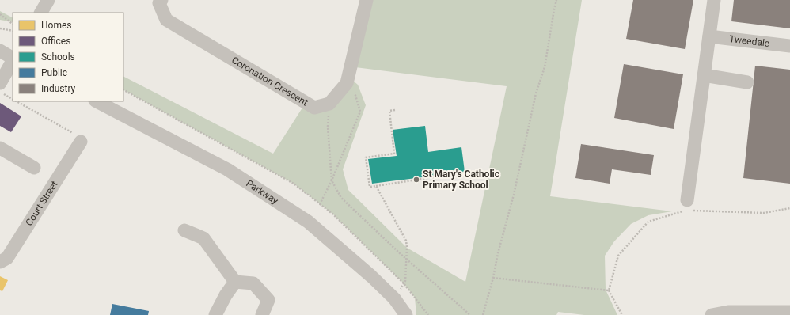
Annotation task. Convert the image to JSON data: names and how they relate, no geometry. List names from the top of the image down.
{
  "streets": {
    "street": [
      "Tweedale",
      "Coronation Crescent",
      "Parkway",
      "Court Street"
    ]
  },
  "places": ["St Mary's Catholic Primary School"],
  "legend": [
    "Homes",
    "Offices",
    "Schools",
    "Public",
    "Industry"
  ]
}
